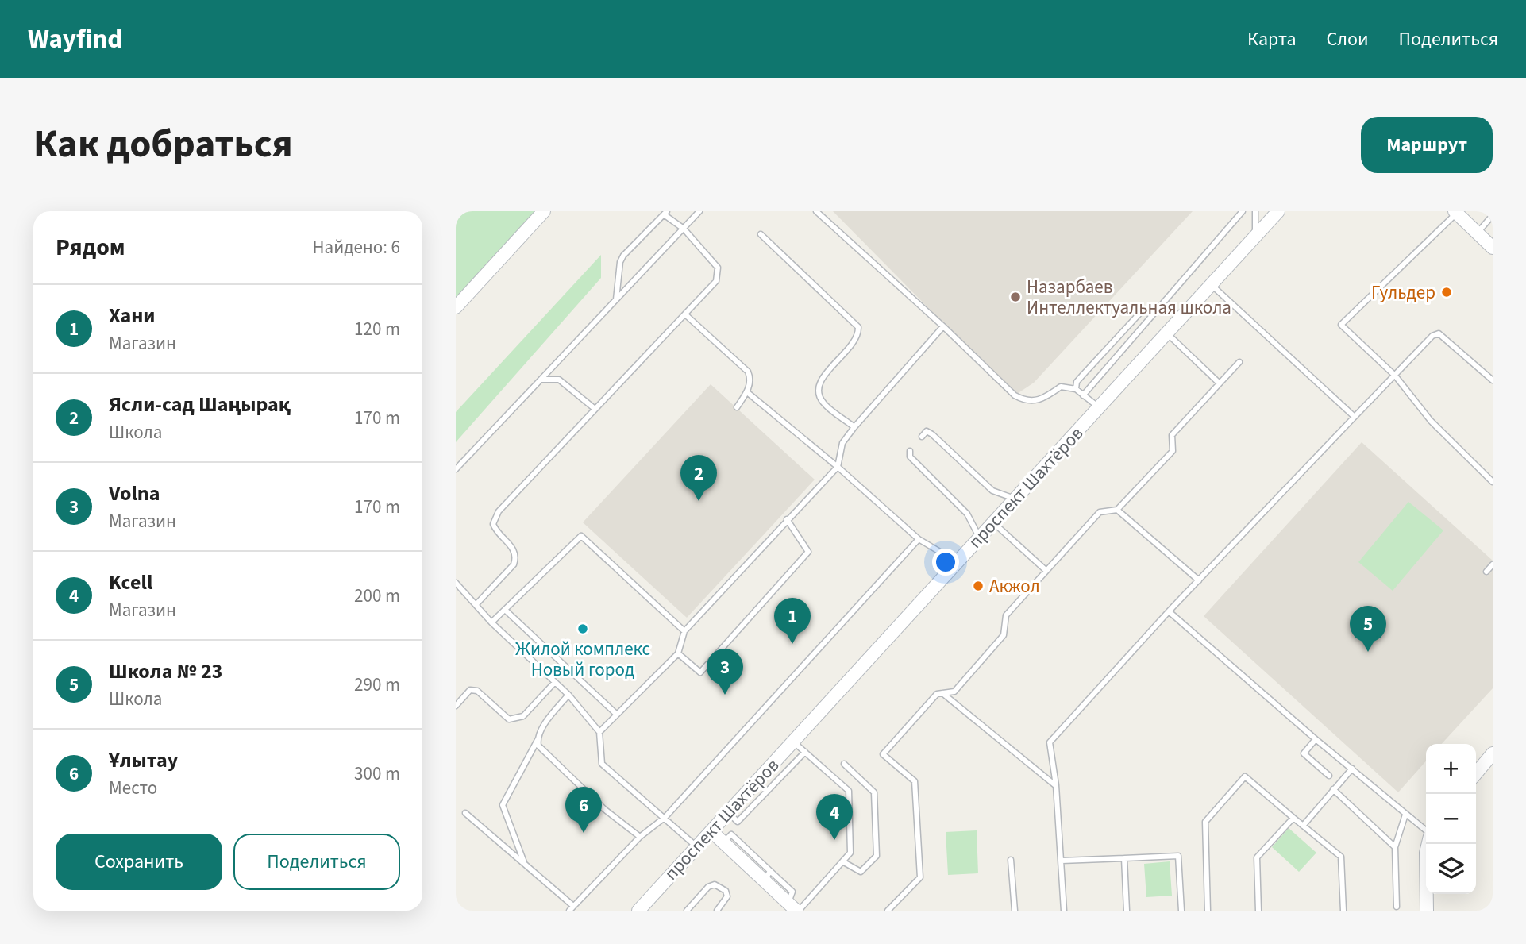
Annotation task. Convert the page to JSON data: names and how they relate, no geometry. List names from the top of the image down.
{
  "streets": {
    "street": ["проспект Шахтёров"]
  },
  "places": [
    "Гульдер",
    "Назарбаев Интеллектуальная школа",
    "Акжол",
    "Жилой комплекс Новый город"
  ],
  "page": {
    "header": "Wayfind",
    "nav": ["Карта", "Слои", "Поделиться"],
    "title": "Как добраться",
    "buttons": [
      "Маршрут",
      ["Сохранить", "Поделиться"]
    ],
    "heading": ["Рядом", "Найдено: 6"],
    "list": [
      {
        "mark": "1",
        "name": "Хани",
        "note": "Магазин",
        "value": "120 m"
      },
      {
        "mark": "2",
        "name": "Ясли-сад Шаңырақ",
        "note": "Школа",
        "value": "170 m"
      },
      {
        "mark": "3",
        "name": "Volna",
        "note": "Магазин",
        "value": "170 m"
      },
      {
        "mark": "4",
        "name": "Kcell",
        "note": "Магазин",
        "value": "200 m"
      },
      {
        "mark": "5",
        "name": "Школа № 23",
        "note": "Школа",
        "value": "290 m"
      },
      {
        "mark": "6",
        "name": "Ұлытау",
        "note": "Место",
        "value": "300 m"
      }
    ],
    "pins": [
      "2",
      "1",
      "5",
      "3",
      "6",
      "4"
    ],
    "map_buttons": ["+", "−"]
  }
}
